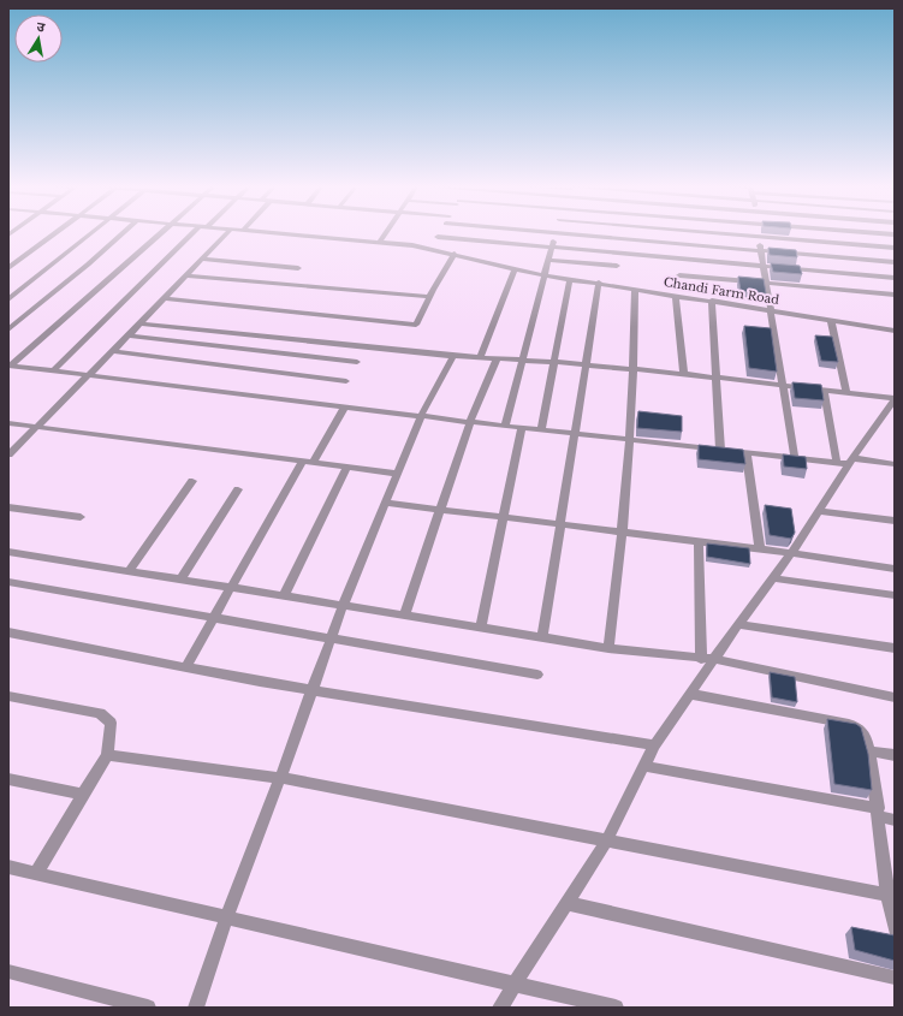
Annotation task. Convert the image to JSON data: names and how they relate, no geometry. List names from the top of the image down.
{
  "streets": {
    "street": ["Chandi Farm Road"]
  },
  "north": "top"
}
